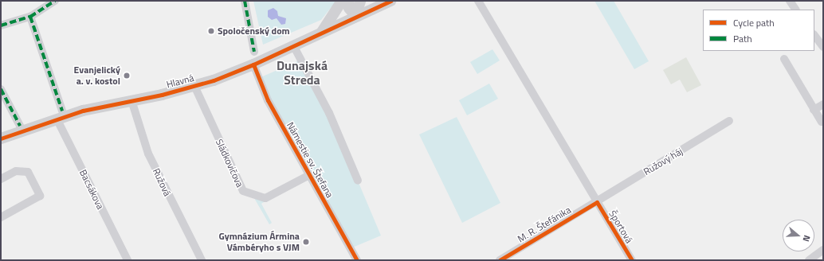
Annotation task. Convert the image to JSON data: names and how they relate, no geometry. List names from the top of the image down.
{
  "streets": {
    "main road": ["Hlavná"],
    "street": [
      "Námestie sv. Štefana",
      "Ružový háj",
      "Sládkovičova",
      "Ružová",
      "Bacsákova",
      "M. R. Štefánika",
      "Športová"
    ]
  },
  "crossings": [
    ["Hlavná", "Námestie sv. Štefana"],
    ["Hlavná", "Sládkovičova"],
    ["Hlavná", "Ružová"],
    ["Hlavná", "Bacsákova"],
    ["Námestie sv. Štefana", "Sládkovičova"],
    ["Ružový háj", "M. R. Štefánika"],
    ["Ružový háj", "Športová"],
    ["M. R. Štefánika", "Športová"]
  ],
  "districts": ["Dunajská Streda"],
  "places": ["Spoločenský dom", "Evanjelický a. v. kostol", "Gymnázium Ármina Vámbéryho s VJM"],
  "legend": ["Cycle path", "Path"],
  "north": "right"
}
